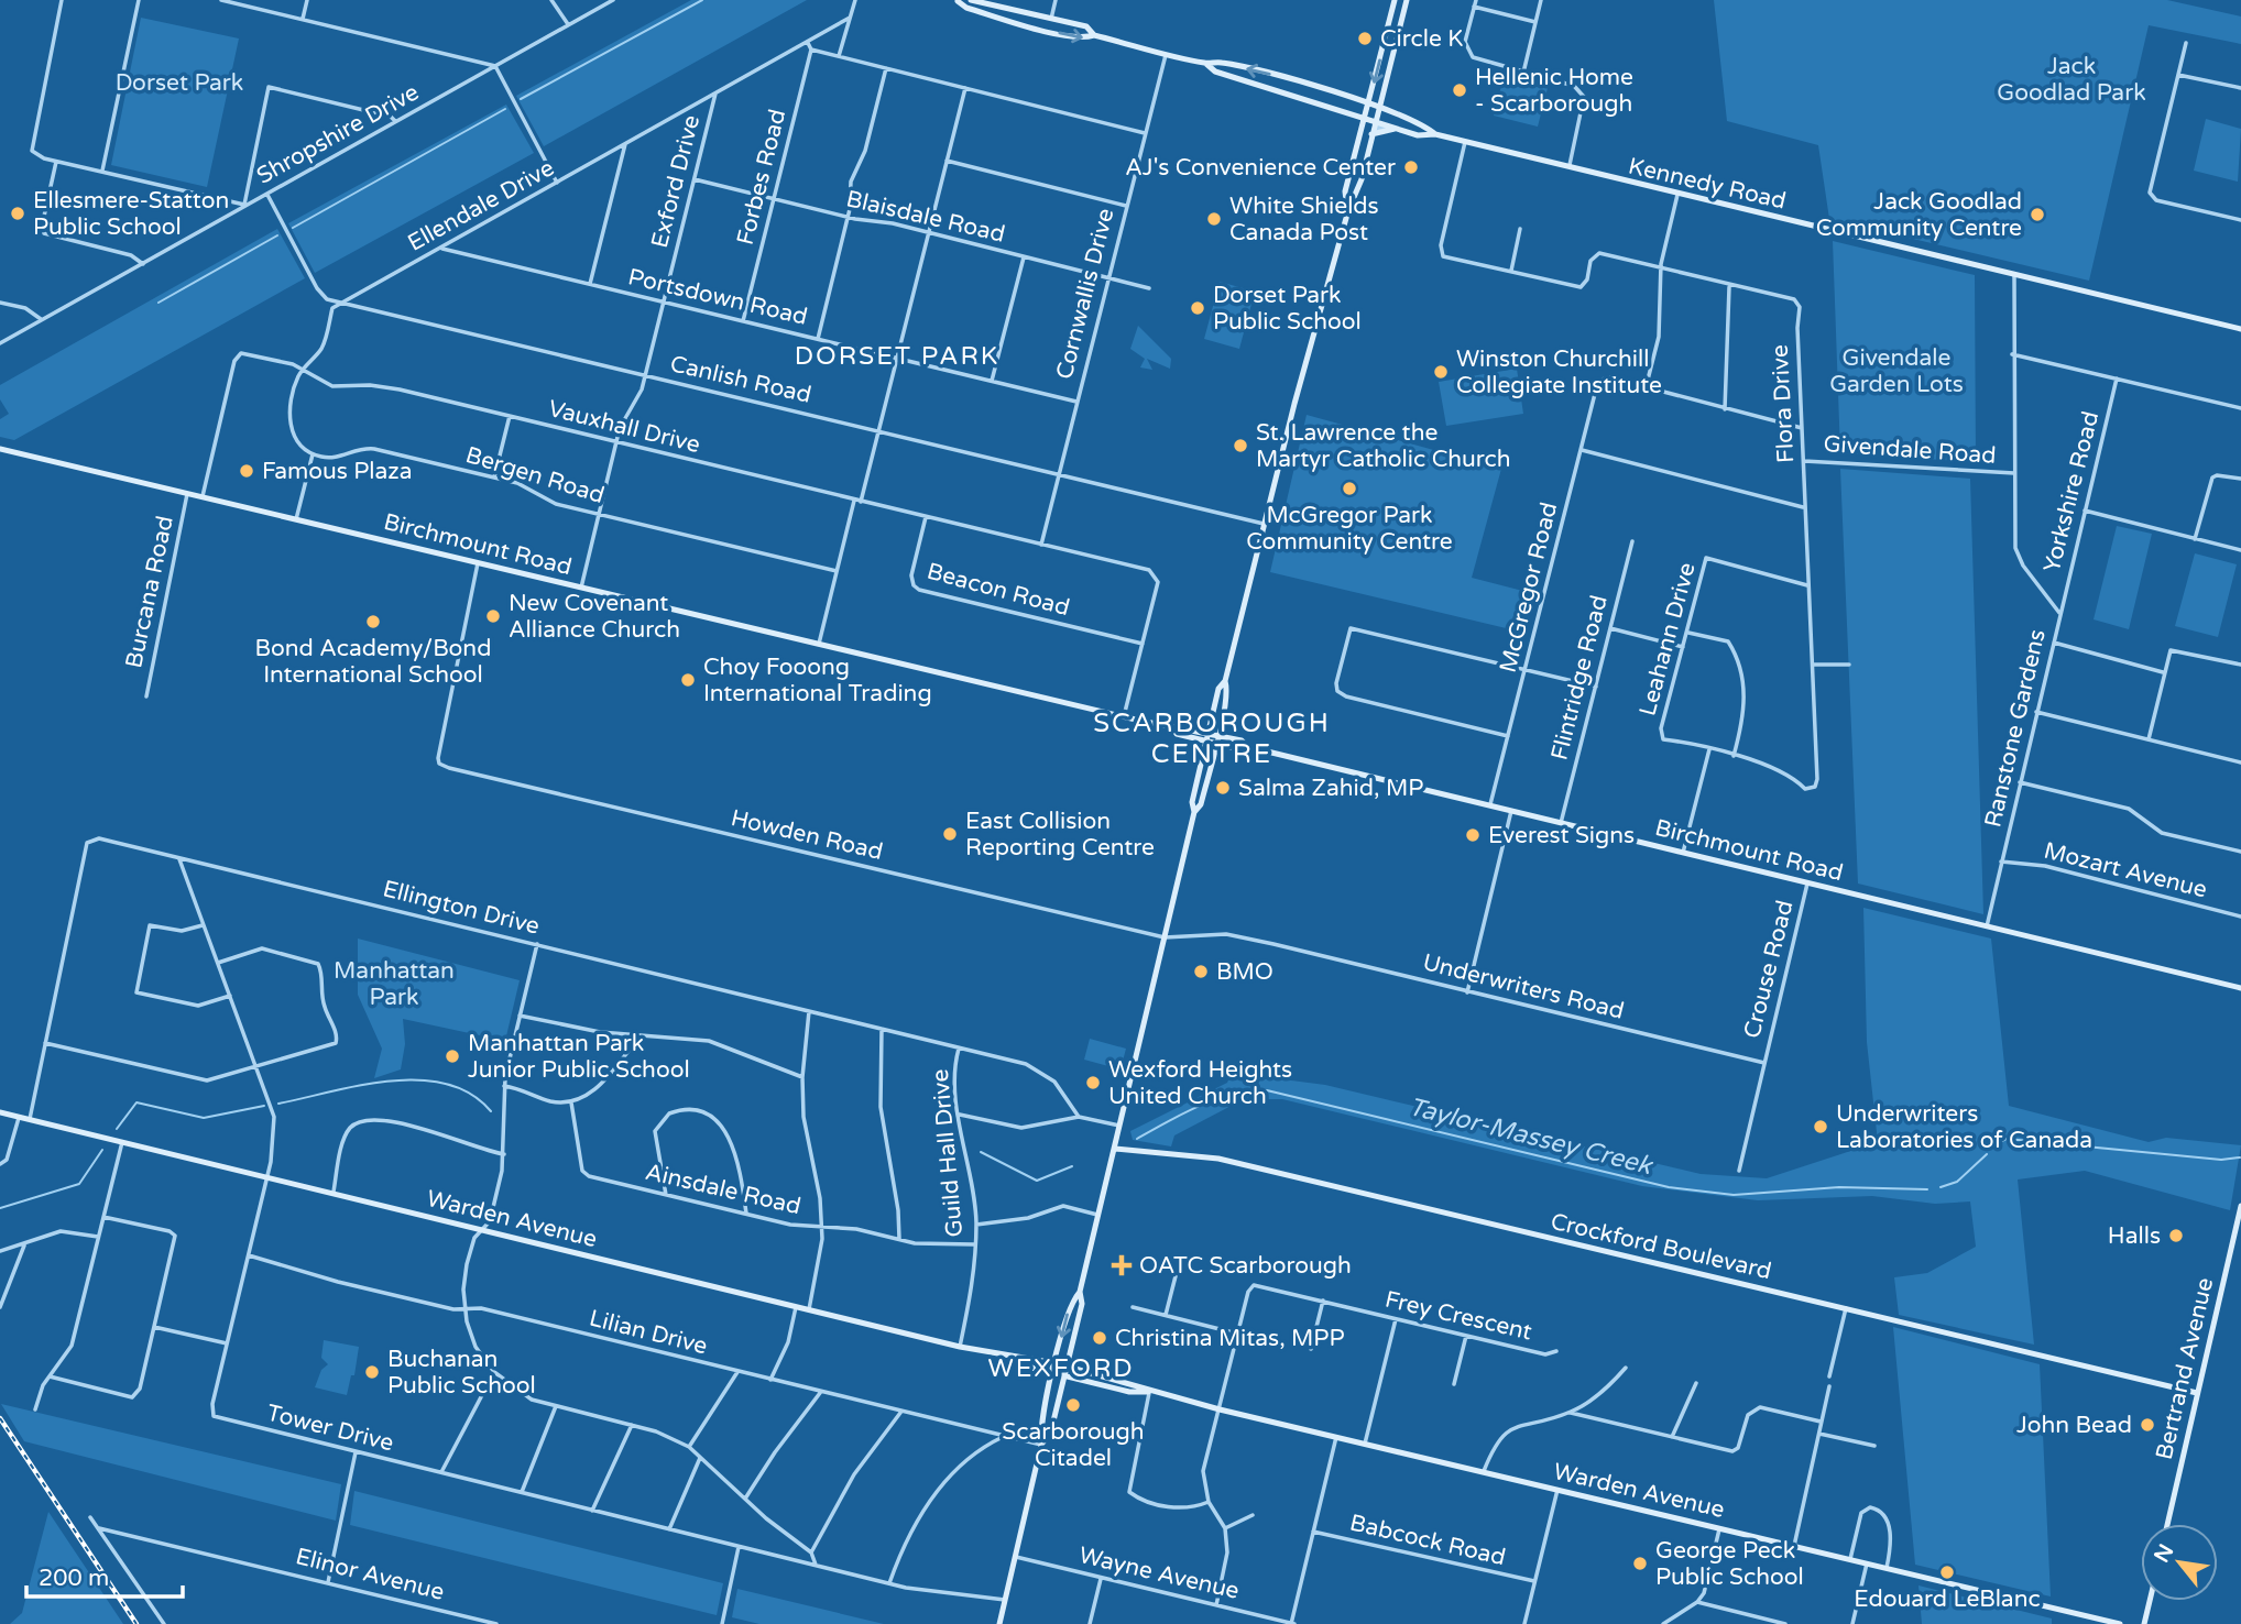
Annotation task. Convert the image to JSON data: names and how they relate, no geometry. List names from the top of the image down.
{
  "streets": {
    "main road": [
      "Kennedy Road",
      "Birchmount Road",
      "Warden Avenue",
      "Crockford Boulevard",
      "Bertrand Avenue"
    ],
    "street": [
      "Shropshire Drive",
      "Forbes Road",
      "Exford Drive",
      "Ellendale Drive",
      "Blaisdale Road",
      "Cornwallis Drive",
      "Portsdown Road",
      "Canlish Road",
      "Flora Drive",
      "Vauxhall Drive",
      "Givendale Road",
      "Bergen Road",
      "Yorkshire Road",
      "McGregor Road",
      "Beacon Road",
      "Burcana Road",
      "Leahann Drive",
      "Flintridge Road",
      "Ranstone Gardens",
      "Howden Road",
      "Mozart Avenue",
      "Ellington Drive",
      "Crouse Road",
      "Underwriters Road",
      "Guild Hall Drive",
      "Ainsdale Road",
      "Frey Crescent",
      "Lilian Drive",
      "Tower Drive",
      "Babcock Road",
      "Wayne Avenue",
      "Elinor Avenue"
    ]
  },
  "crossings": [
    ["Shropshire Drive", "Canlish Road"],
    ["Forbes Road", "Blaisdale Road"],
    ["Forbes Road", "Portsdown Road"],
    ["Exford Drive", "Ellendale Drive"],
    ["Exford Drive", "Blaisdale Road"],
    ["Exford Drive", "Portsdown Road"],
    ["Exford Drive", "Canlish Road"],
    ["Exford Drive", "Vauxhall Drive"],
    ["Exford Drive", "Bergen Road"],
    ["Exford Drive", "Birchmount Road"],
    ["Kennedy Road", "Cornwallis Drive"],
    ["Kennedy Road", "Flora Drive"],
    ["Kennedy Road", "Ranstone Gardens"],
    ["Ellendale Drive", "Portsdown Road"],
    ["Ellendale Drive", "Canlish Road"],
    ["Blaisdale Road", "Cornwallis Drive"],
    ["Cornwallis Drive", "Portsdown Road"],
    ["Cornwallis Drive", "Canlish Road"],
    ["Cornwallis Drive", "Vauxhall Drive"],
    ["Flora Drive", "Givendale Road"],
    ["Flora Drive", "Leahann Drive"],
    ["Vauxhall Drive", "Birchmount Road"],
    ["Vauxhall Drive", "Beacon Road"],
    ["Givendale Road", "Ranstone Gardens"],
    ["Yorkshire Road", "Ranstone Gardens"],
    ["Birchmount Road", "McGregor Road"],
    ["Birchmount Road", "Burcana Road"],
    ["Birchmount Road", "Flintridge Road"],
    ["Birchmount Road", "Ranstone Gardens"],
    ["Birchmount Road", "Howden Road"],
    ["Birchmount Road", "Crouse Road"],
    ["Ranstone Gardens", "Mozart Avenue"],
    ["Howden Road", "Underwriters Road"],
    ["Ellington Drive", "Guild Hall Drive"],
    ["Ellington Drive", "Warden Avenue"],
    ["Ellington Drive", "Tower Drive"],
    ["Crouse Road", "Underwriters Road"],
    ["Guild Hall Drive", "Ainsdale Road"],
    ["Guild Hall Drive", "Warden Avenue"],
    ["Warden Avenue", "Frey Crescent"],
    ["Warden Avenue", "Tower Drive"],
    ["Crockford Boulevard", "Bertrand Avenue"],
    ["Lilian Drive", "Tower Drive"]
  ],
  "districts": ["DORSET PARK", "SCARBOROUGH CENTRE", "WEXFORD"],
  "water": ["Taylor-Massey Creek"],
  "parks": [
    "Jack Goodlad Park",
    "Dorset Park",
    "Givendale Garden Lots",
    "Manhattan Park"
  ],
  "places": {
    "other": [
      "Circle K",
      "Hellenic Home - Scarborough",
      "AJ's Convenience Center",
      "Ellesmere-Statton Public School",
      "Jack Goodlad Community Centre",
      "White Shields Canada Post",
      "Dorset Park Public School",
      "Winston Churchill Collegiate Institute",
      "St. Lawrence the Martyr Catholic Church",
      "Famous Plaza",
      "McGregor Park Community Centre",
      "New Covenant Alliance Church",
      "Bond Academy/Bond International School",
      "Choy Fooong International Trading",
      "Salma Zahid, MP",
      "East Collision Reporting Centre",
      "Everest Signs",
      "BMO",
      "Manhattan Park Junior Public School",
      "Wexford Heights United Church",
      "Underwriters Laboratories of Canada",
      "Halls",
      "Christina Mitas, MPP",
      "Buchanan Public School",
      "Scarborough Citadel",
      "John Bead",
      "George Peck Public School",
      "Edouard LeBlanc"
    ],
    "health": ["OATC Scarborough"]
  },
  "scale_bar": "200 m",
  "north": "top left"
}
